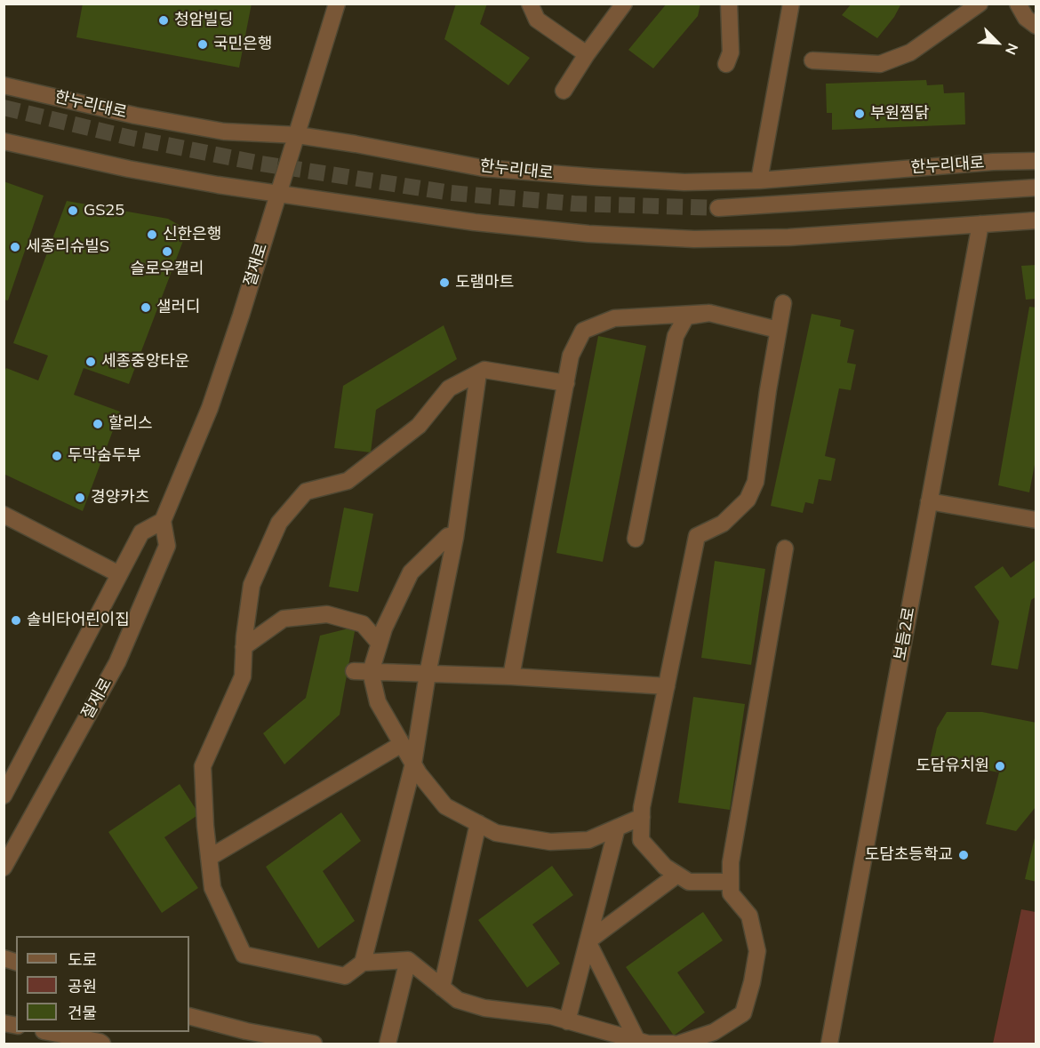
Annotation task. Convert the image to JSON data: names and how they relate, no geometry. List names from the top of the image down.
{
  "streets": {
    "street": ["한누리대로", "절재로", "보듬2로"]
  },
  "crossings": [
    ["한누리대로", "절재로"]
  ],
  "places": [
    "청암빌딩",
    "국민은행",
    "부원찜닭",
    "GS25",
    "신한은행",
    "세종리슈빌S",
    "슬로우캘리",
    "도램마트",
    "샐러디",
    "세종중앙타운",
    "할리스",
    "두막숨두부",
    "경양카츠",
    "솔비타어린이집",
    "도담유치원",
    "도담초등학교"
  ],
  "legend": ["도로", "공원", "건물"],
  "north": "bottom right"
}
